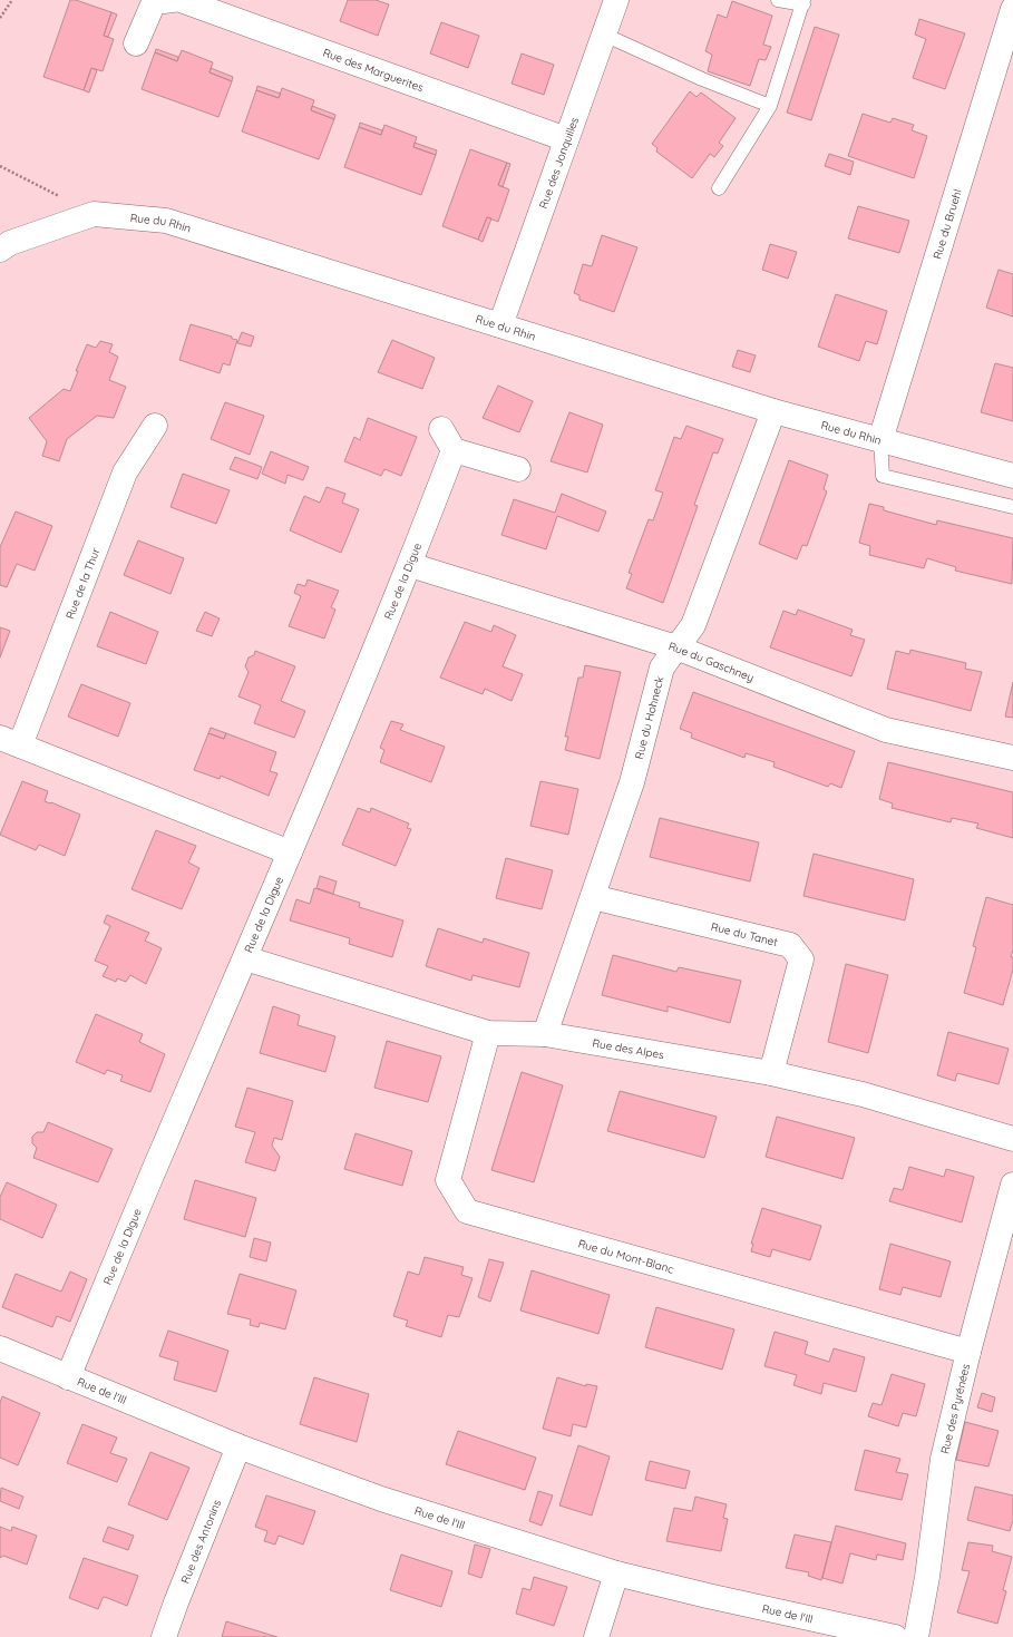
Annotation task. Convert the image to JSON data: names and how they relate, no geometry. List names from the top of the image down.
{
  "streets": {
    "street": [
      "Rue des Marguerites",
      "Rue des Jonquilles",
      "Rue du Rhin",
      "Rue du Bruehl",
      "Rue de la Digue",
      "Rue de la Thur",
      "Rue du Gaschney",
      "Rue du Hohneck",
      "Rue du Tanet",
      "Rue des Alpes",
      "Rue du Mont-Blanc",
      "Rue de l'Ill",
      "Rue des Pyrénées",
      "Rue des Antonins"
    ]
  },
  "crossings": [
    ["Rue des Marguerites", "Rue des Jonquilles"],
    ["Rue des Jonquilles", "Rue du Rhin"],
    ["Rue du Rhin", "Rue du Bruehl"],
    ["Rue du Rhin", "Rue du Hohneck"],
    ["Rue de la Digue", "Rue de la Thur"],
    ["Rue de la Digue", "Rue du Gaschney"],
    ["Rue de la Digue", "Rue des Alpes"],
    ["Rue de la Digue", "Rue de l'Ill"],
    ["Rue du Gaschney", "Rue du Hohneck"],
    ["Rue du Hohneck", "Rue du Tanet"],
    ["Rue du Hohneck", "Rue des Alpes"],
    ["Rue du Tanet", "Rue des Alpes"],
    ["Rue des Alpes", "Rue du Mont-Blanc"],
    ["Rue du Mont-Blanc", "Rue des Pyrénées"],
    ["Rue de l'Ill", "Rue des Antonins"]
  ]
}
